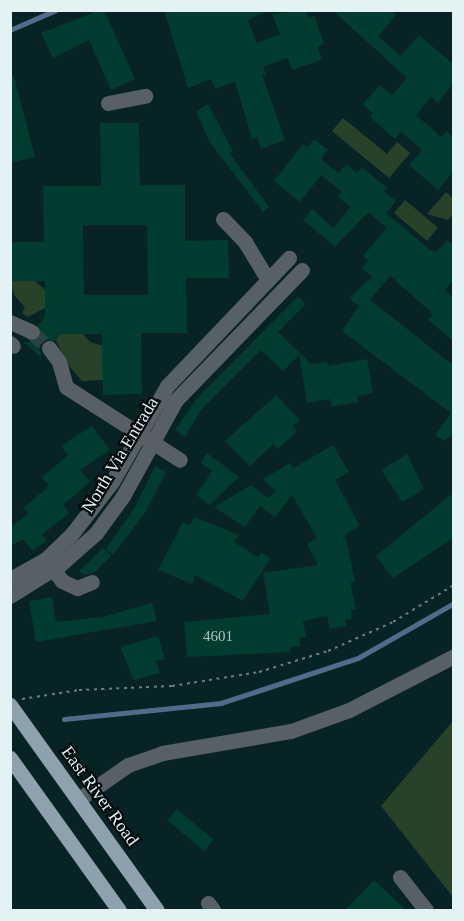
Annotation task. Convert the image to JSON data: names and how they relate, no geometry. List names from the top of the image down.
{
  "streets": {
    "main road": ["East River Road"],
    "street": ["North Via Entrada"]
  },
  "house_numbers": ["4601"]
}
